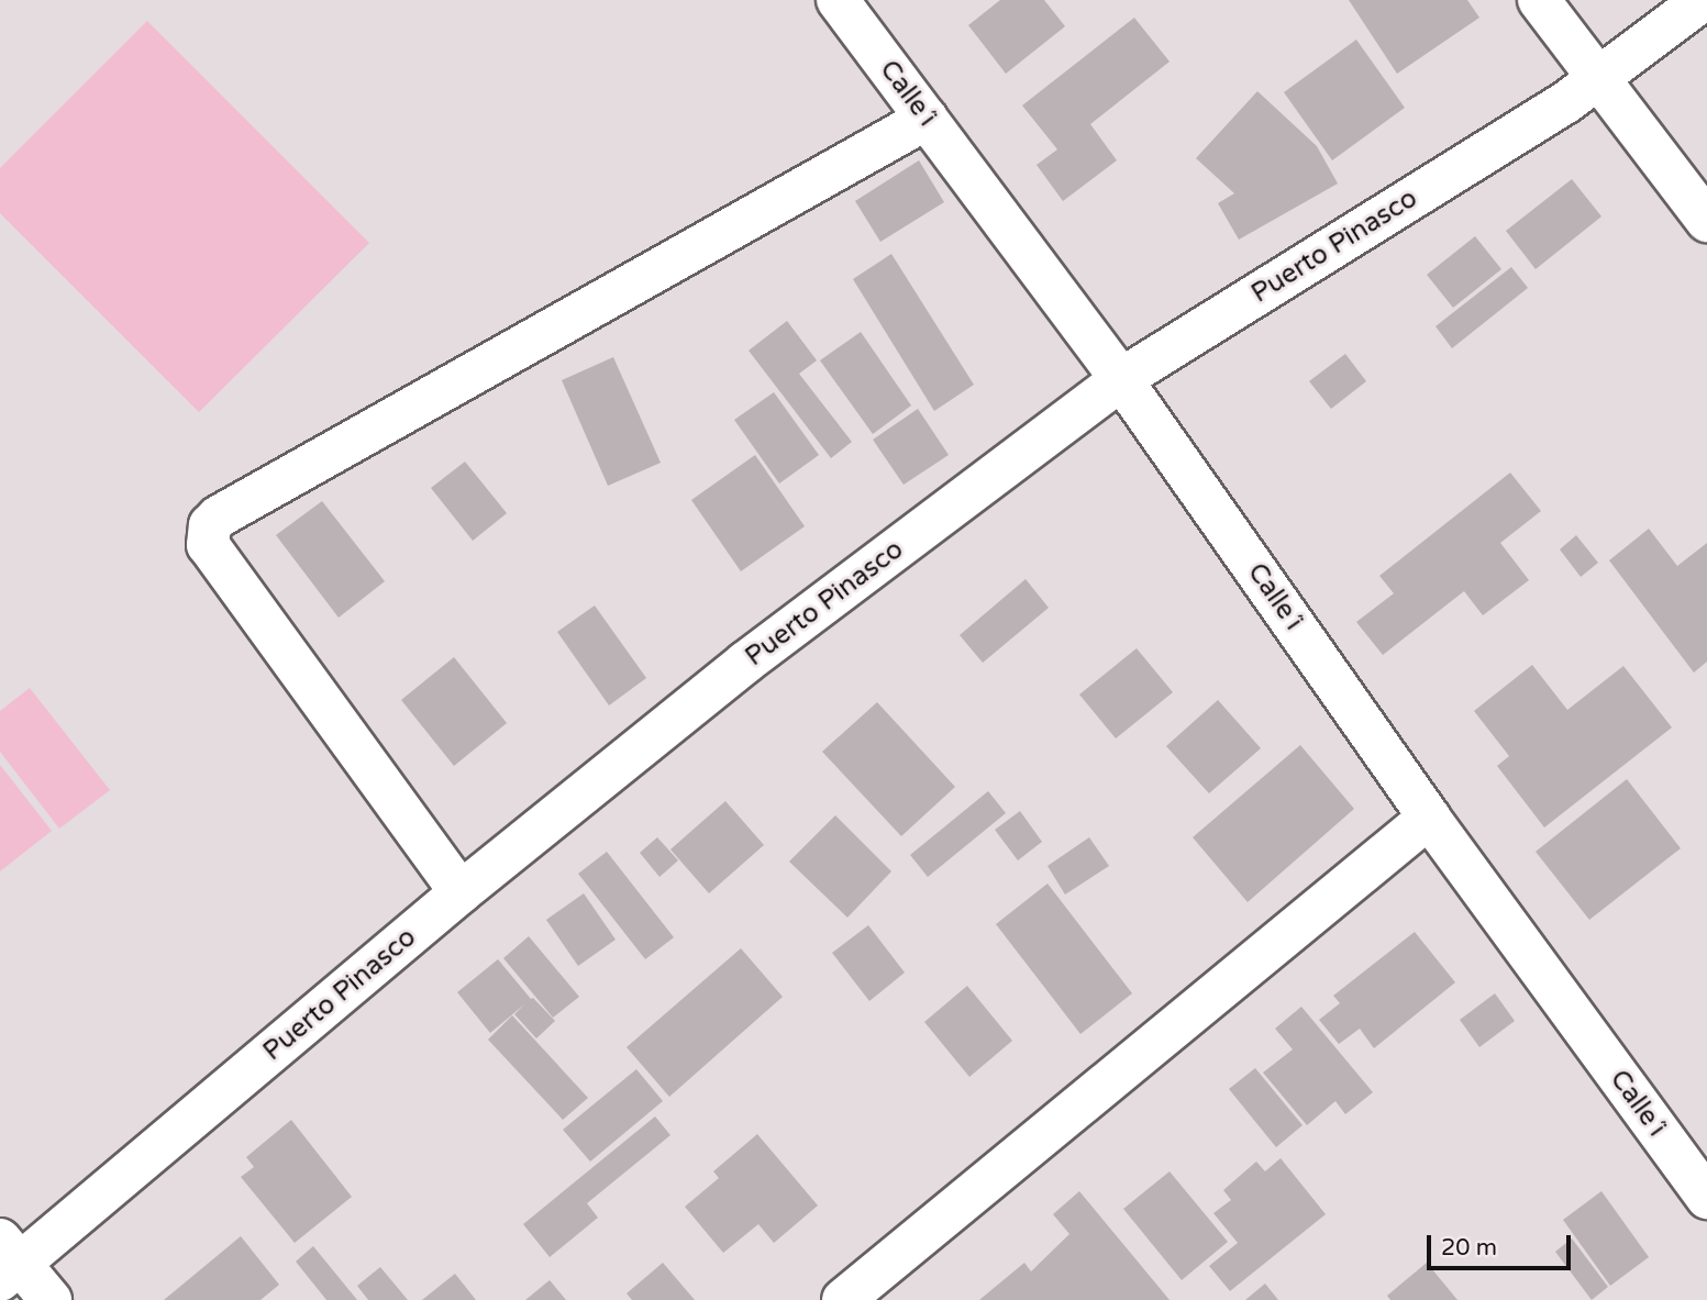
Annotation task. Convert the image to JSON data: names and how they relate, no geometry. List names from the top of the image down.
{
  "streets": {
    "street": ["Calle´i", "Puerto Pinasco"]
  },
  "crossings": [
    ["Calle´i", "Puerto Pinasco"]
  ],
  "scale_bar": "20 m"
}
